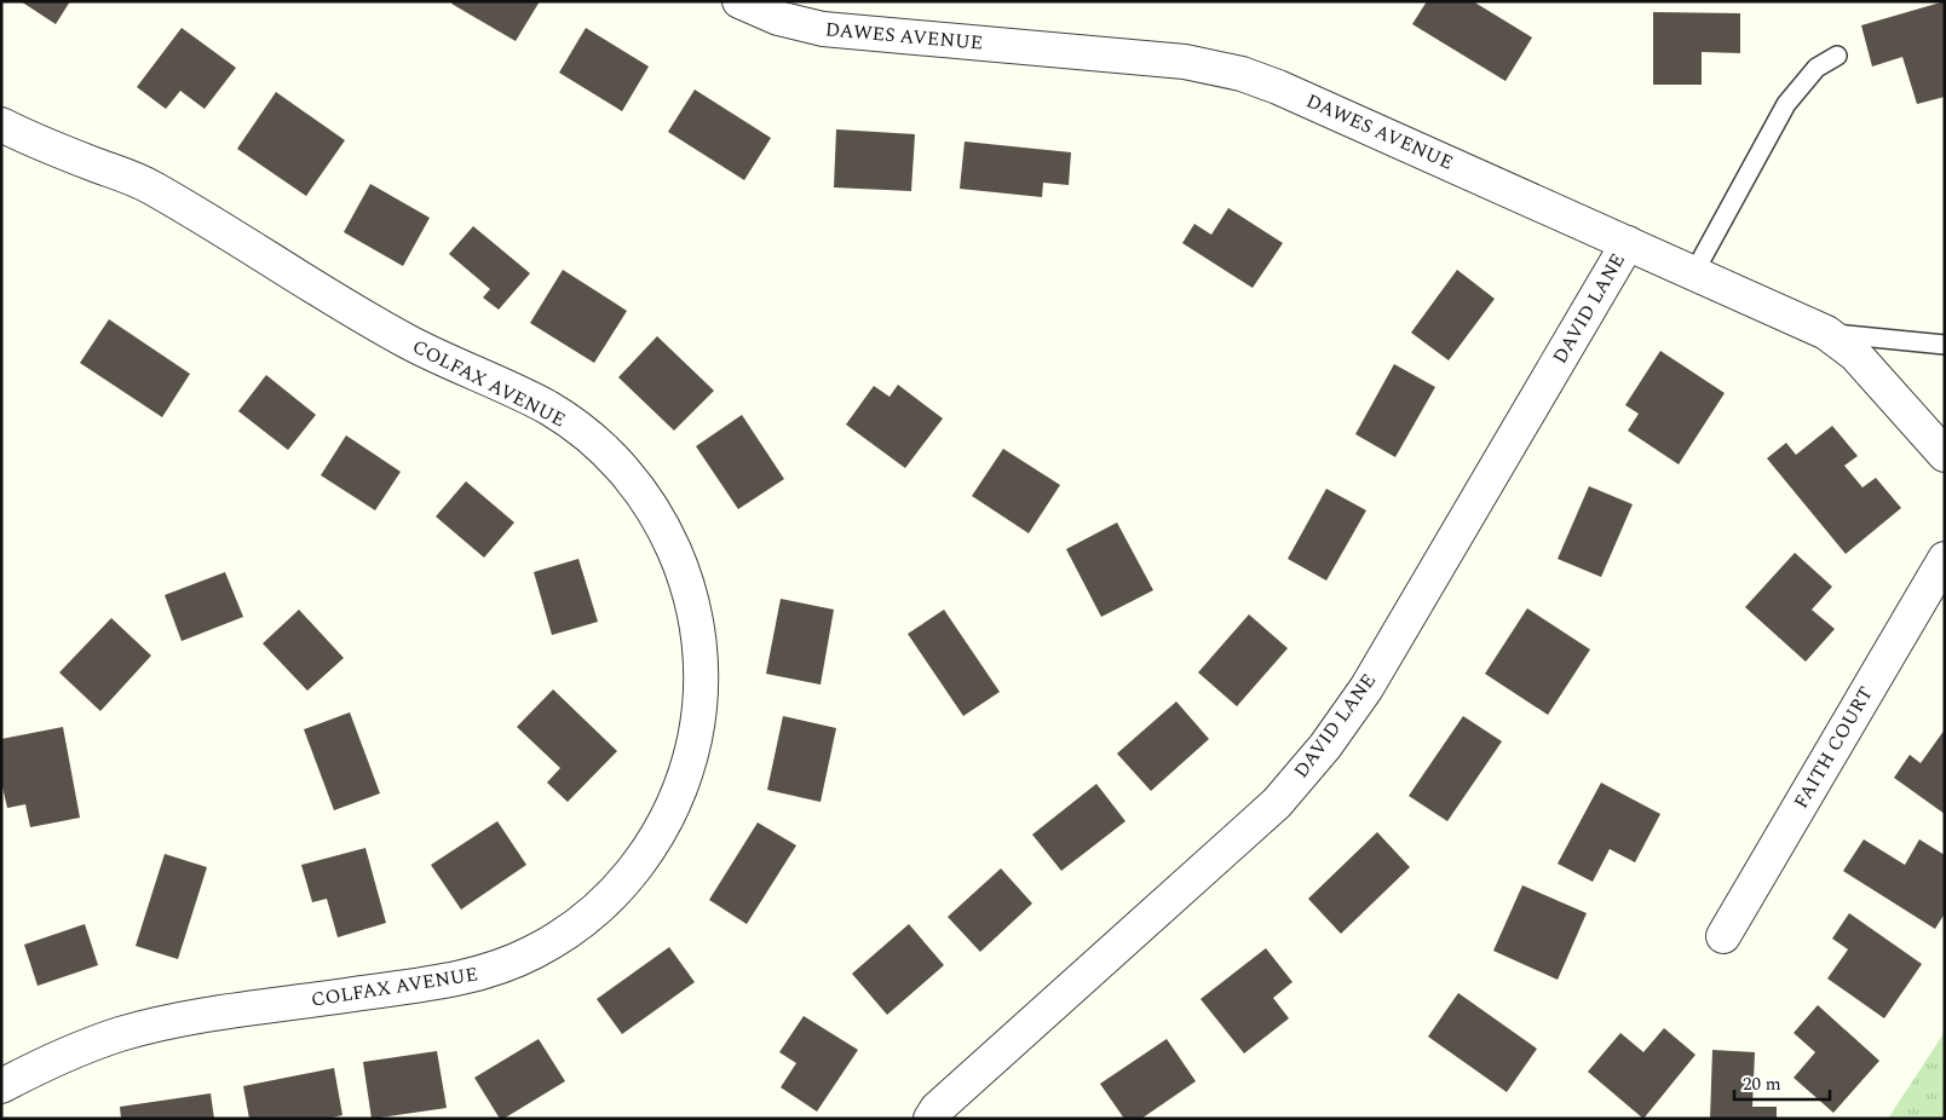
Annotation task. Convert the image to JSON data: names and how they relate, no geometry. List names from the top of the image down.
{
  "streets": {
    "street": [
      "DAWES AVENUE",
      "DAVID LANE",
      "COLFAX AVENUE",
      "FAITH COURT"
    ]
  },
  "crossings": [
    ["DAWES AVENUE", "DAVID LANE"]
  ],
  "scale_bar": "20 m"
}
